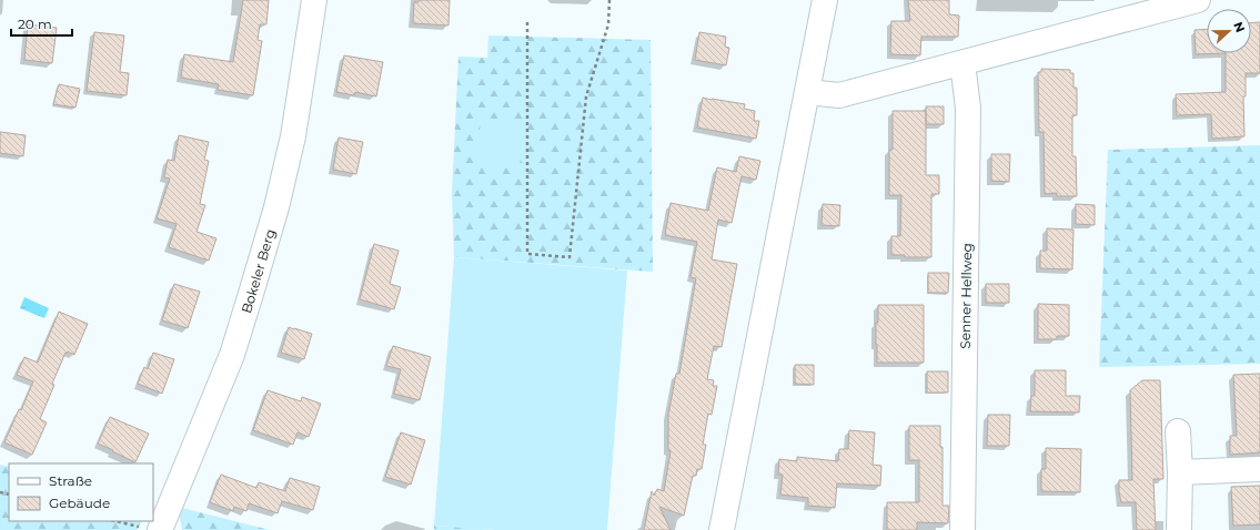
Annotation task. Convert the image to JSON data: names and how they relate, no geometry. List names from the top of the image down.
{
  "streets": {
    "street": ["Bokeler Berg", "Senner Hellweg"]
  },
  "legend": ["Straße", "Gebäude"],
  "scale_bar": "20 m",
  "north": "right"
}
